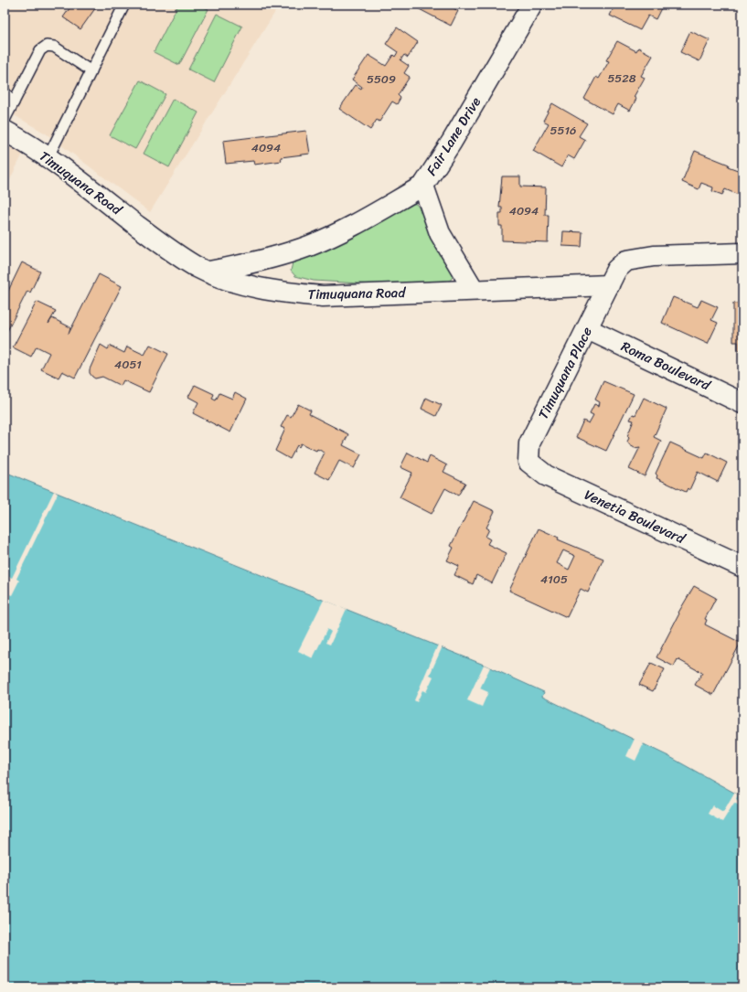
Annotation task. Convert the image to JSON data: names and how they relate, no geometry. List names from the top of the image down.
{
  "streets": {
    "street": [
      "Fair Lane Drive",
      "Timuquana Road",
      "Roma Boulevard",
      "Timuquana Place",
      "Venetia Boulevard"
    ]
  },
  "crossings": [
    ["Fair Lane Drive", "Timuquana Road"],
    ["Timuquana Road", "Timuquana Place"],
    ["Roma Boulevard", "Timuquana Place"],
    ["Timuquana Place", "Venetia Boulevard"]
  ],
  "house_numbers": [
    "5528",
    "5509",
    "5516",
    "4094",
    "4094",
    "4051",
    "4105"
  ]
}
